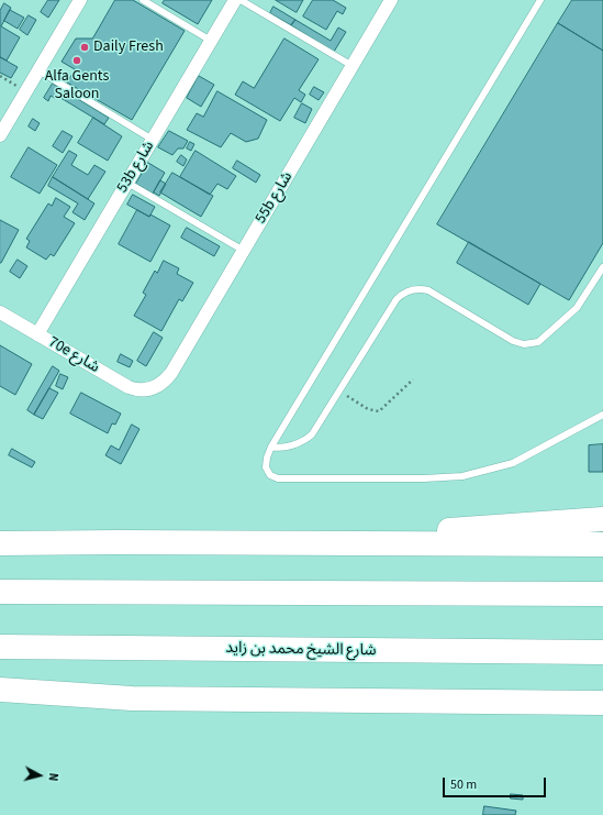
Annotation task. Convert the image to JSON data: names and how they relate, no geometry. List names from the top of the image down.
{
  "streets": {
    "highway": ["شارع الشيخ محمد بن زايد"],
    "street": ["53b شارع", "55b شارع", "70e شارع"]
  },
  "crossings": [
    ["53b شارع", "70e شارع"],
    ["55b شارع", "70e شارع"]
  ],
  "places": ["Daily Fresh", "Alfa Gents Saloon"],
  "scale_bar": "50 m",
  "north": "right"
}
